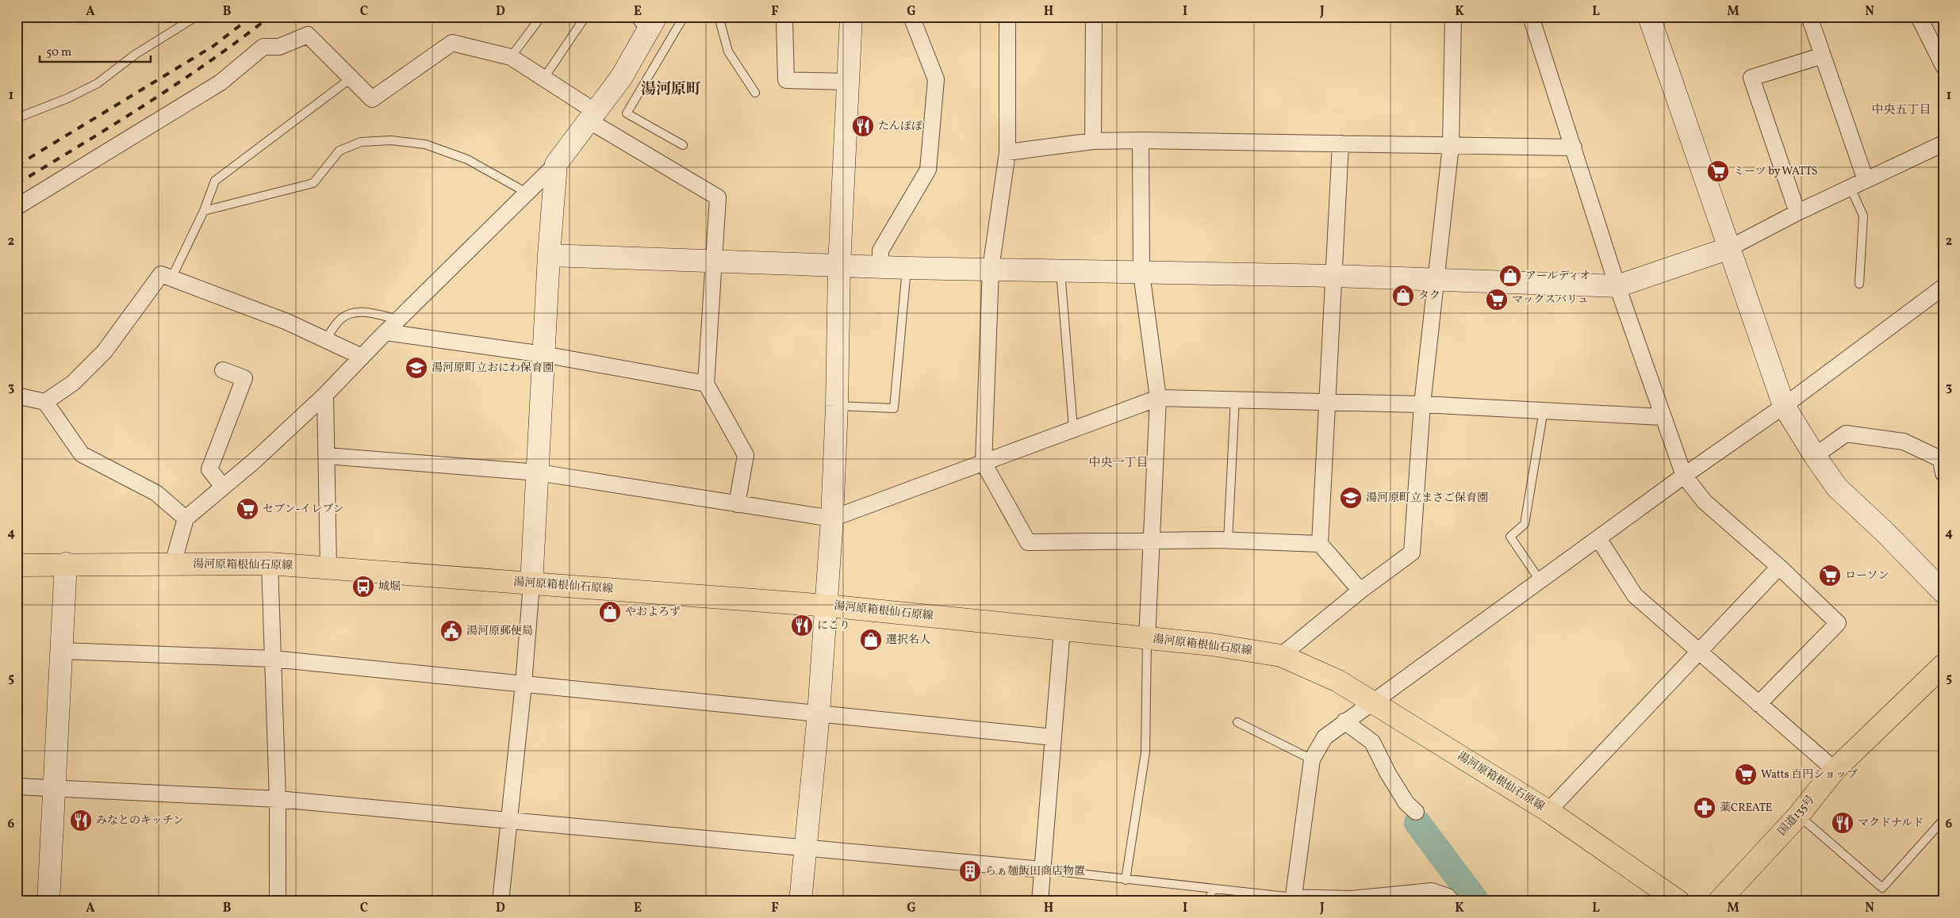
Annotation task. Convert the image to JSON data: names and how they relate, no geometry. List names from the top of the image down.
{
  "streets": {
    "main road": ["湯河原箱根仙石原線", "国道135号"]
  },
  "districts": ["湯河原町", "中央五丁目", "中央一丁目"],
  "places": {
    "restaurant": [
      "たんぽぽ",
      "にこり",
      "みなとのキッチン",
      "マクドナルド"
    ],
    "supermarket": [
      "ミーツ by WATTS",
      "マックスバリュ",
      "セブン-イレブン",
      "ローソン",
      "Watts 百円ショップ"
    ],
    "shop": [
      "アールディオ",
      "タク",
      "やおよろず",
      "選択名人"
    ],
    "school or university": ["湯河原町立おにわ保育園", "湯河原町立まさご保育園"],
    "bus stop": ["城堀"],
    "public building": ["湯河原郵便局"],
    "pharmacy": ["薬CREATE"],
    "building": ["らぁ麺飯田商店物置"]
  },
  "scale_bar": "50 m",
  "grid": {
    "columns": [
      "A",
      "B",
      "C",
      "D",
      "E",
      "F",
      "G",
      "H",
      "I",
      "J",
      "K",
      "L",
      "M",
      "N"
    ],
    "rows": [
      "1",
      "2",
      "3",
      "4",
      "5",
      "6"
    ]
  }
}
